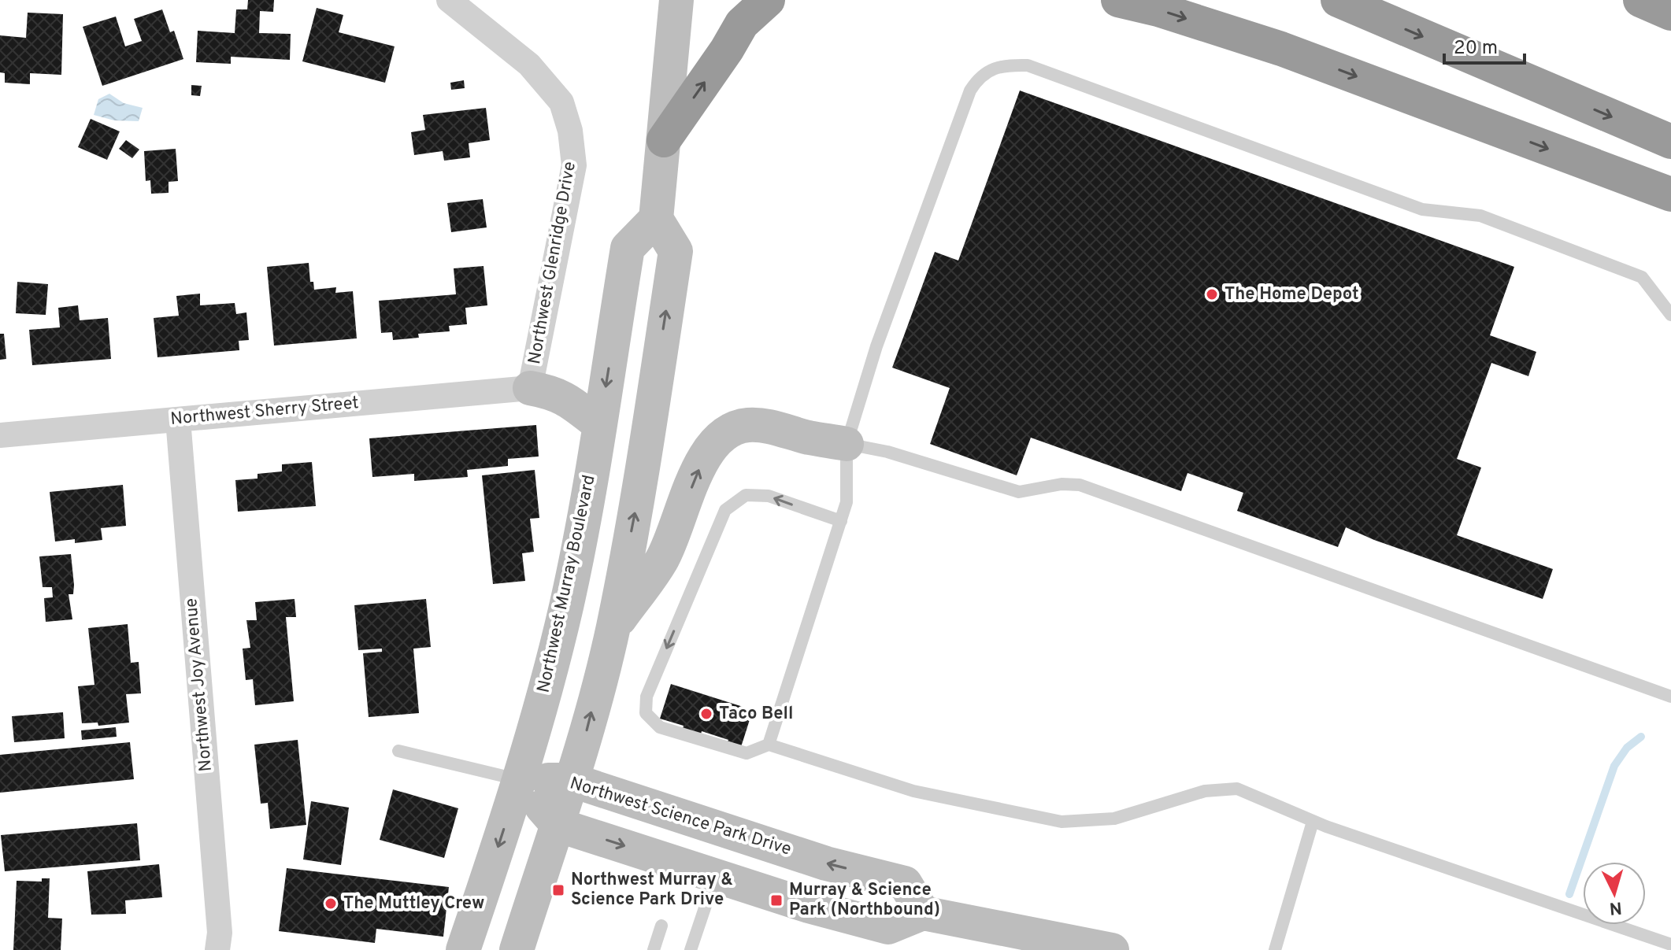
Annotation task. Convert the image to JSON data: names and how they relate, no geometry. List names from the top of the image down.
{
  "streets": {
    "main road": ["Northwest Murray Boulevard", "Northwest Science Park Drive"],
    "street": ["Northwest Glenridge Drive", "Northwest Sherry Street", "Northwest Joy Avenue"]
  },
  "crossings": [
    ["Northwest Glenridge Drive", "Northwest Sherry Street"],
    ["Northwest Sherry Street", "Northwest Joy Avenue"],
    ["Northwest Murray Boulevard", "Northwest Science Park Drive"]
  ],
  "places": {
    "other": ["The Home Depot", "Taco Bell", "The Muttley Crew"],
    "transit": ["Northwest Murray & Science Park Drive", "Murray & Science Park (Northbound)"]
  },
  "scale_bar": "20 m",
  "north": "bottom"
}
